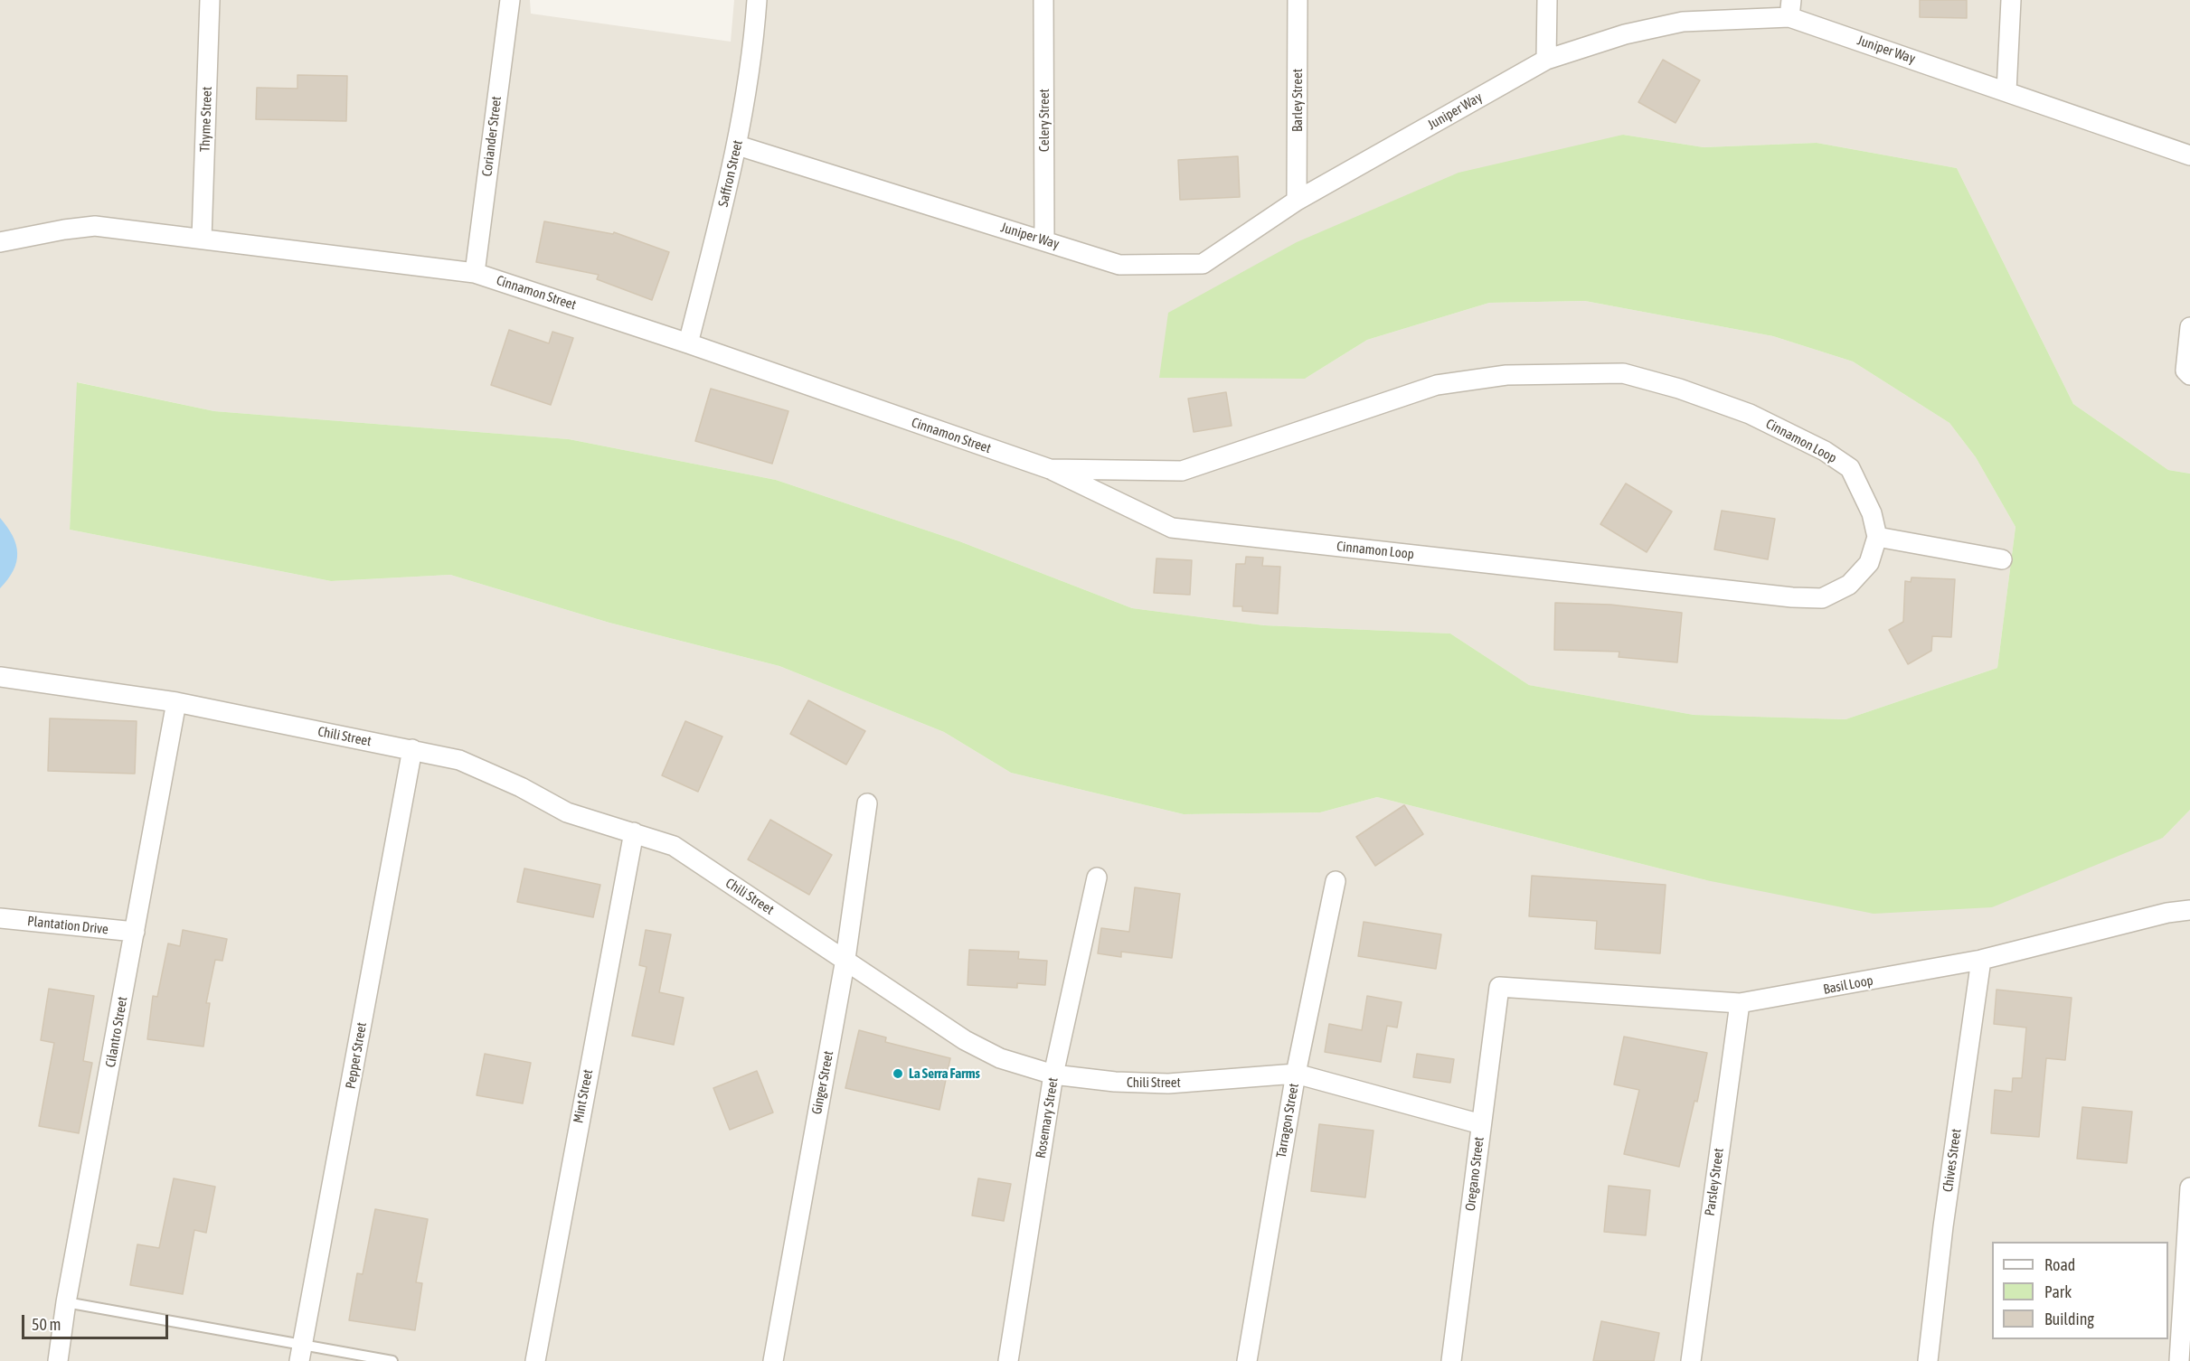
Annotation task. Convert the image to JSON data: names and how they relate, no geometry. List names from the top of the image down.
{
  "streets": {
    "street": [
      "Juniper Way",
      "Barley Street",
      "Thyme Street",
      "Celery Street",
      "Coriander Street",
      "Saffron Street",
      "Cinnamon Street",
      "Cinnamon Loop",
      "Chili Street",
      "Plantation Drive",
      "Basil Loop",
      "Cilantro Street",
      "Pepper Street",
      "Ginger Street",
      "Mint Street",
      "Rosemary Street",
      "Tarragon Street",
      "Chives Street",
      "Oregano Street",
      "Parsley Street"
    ]
  },
  "crossings": [
    ["Juniper Way", "Barley Street"],
    ["Juniper Way", "Celery Street"],
    ["Juniper Way", "Saffron Street"],
    ["Thyme Street", "Cinnamon Street"],
    ["Coriander Street", "Cinnamon Street"],
    ["Saffron Street", "Cinnamon Street"],
    ["Cinnamon Street", "Cinnamon Loop"],
    ["Chili Street", "Cilantro Street"],
    ["Chili Street", "Pepper Street"],
    ["Chili Street", "Ginger Street"],
    ["Chili Street", "Mint Street"],
    ["Chili Street", "Rosemary Street"],
    ["Chili Street", "Tarragon Street"],
    ["Chili Street", "Oregano Street"],
    ["Plantation Drive", "Cilantro Street"],
    ["Basil Loop", "Chives Street"],
    ["Basil Loop", "Oregano Street"],
    ["Basil Loop", "Parsley Street"]
  ],
  "places": ["La Serra Farms"],
  "legend": ["Road", "Park", "Building"],
  "scale_bar": "50 m"
}
